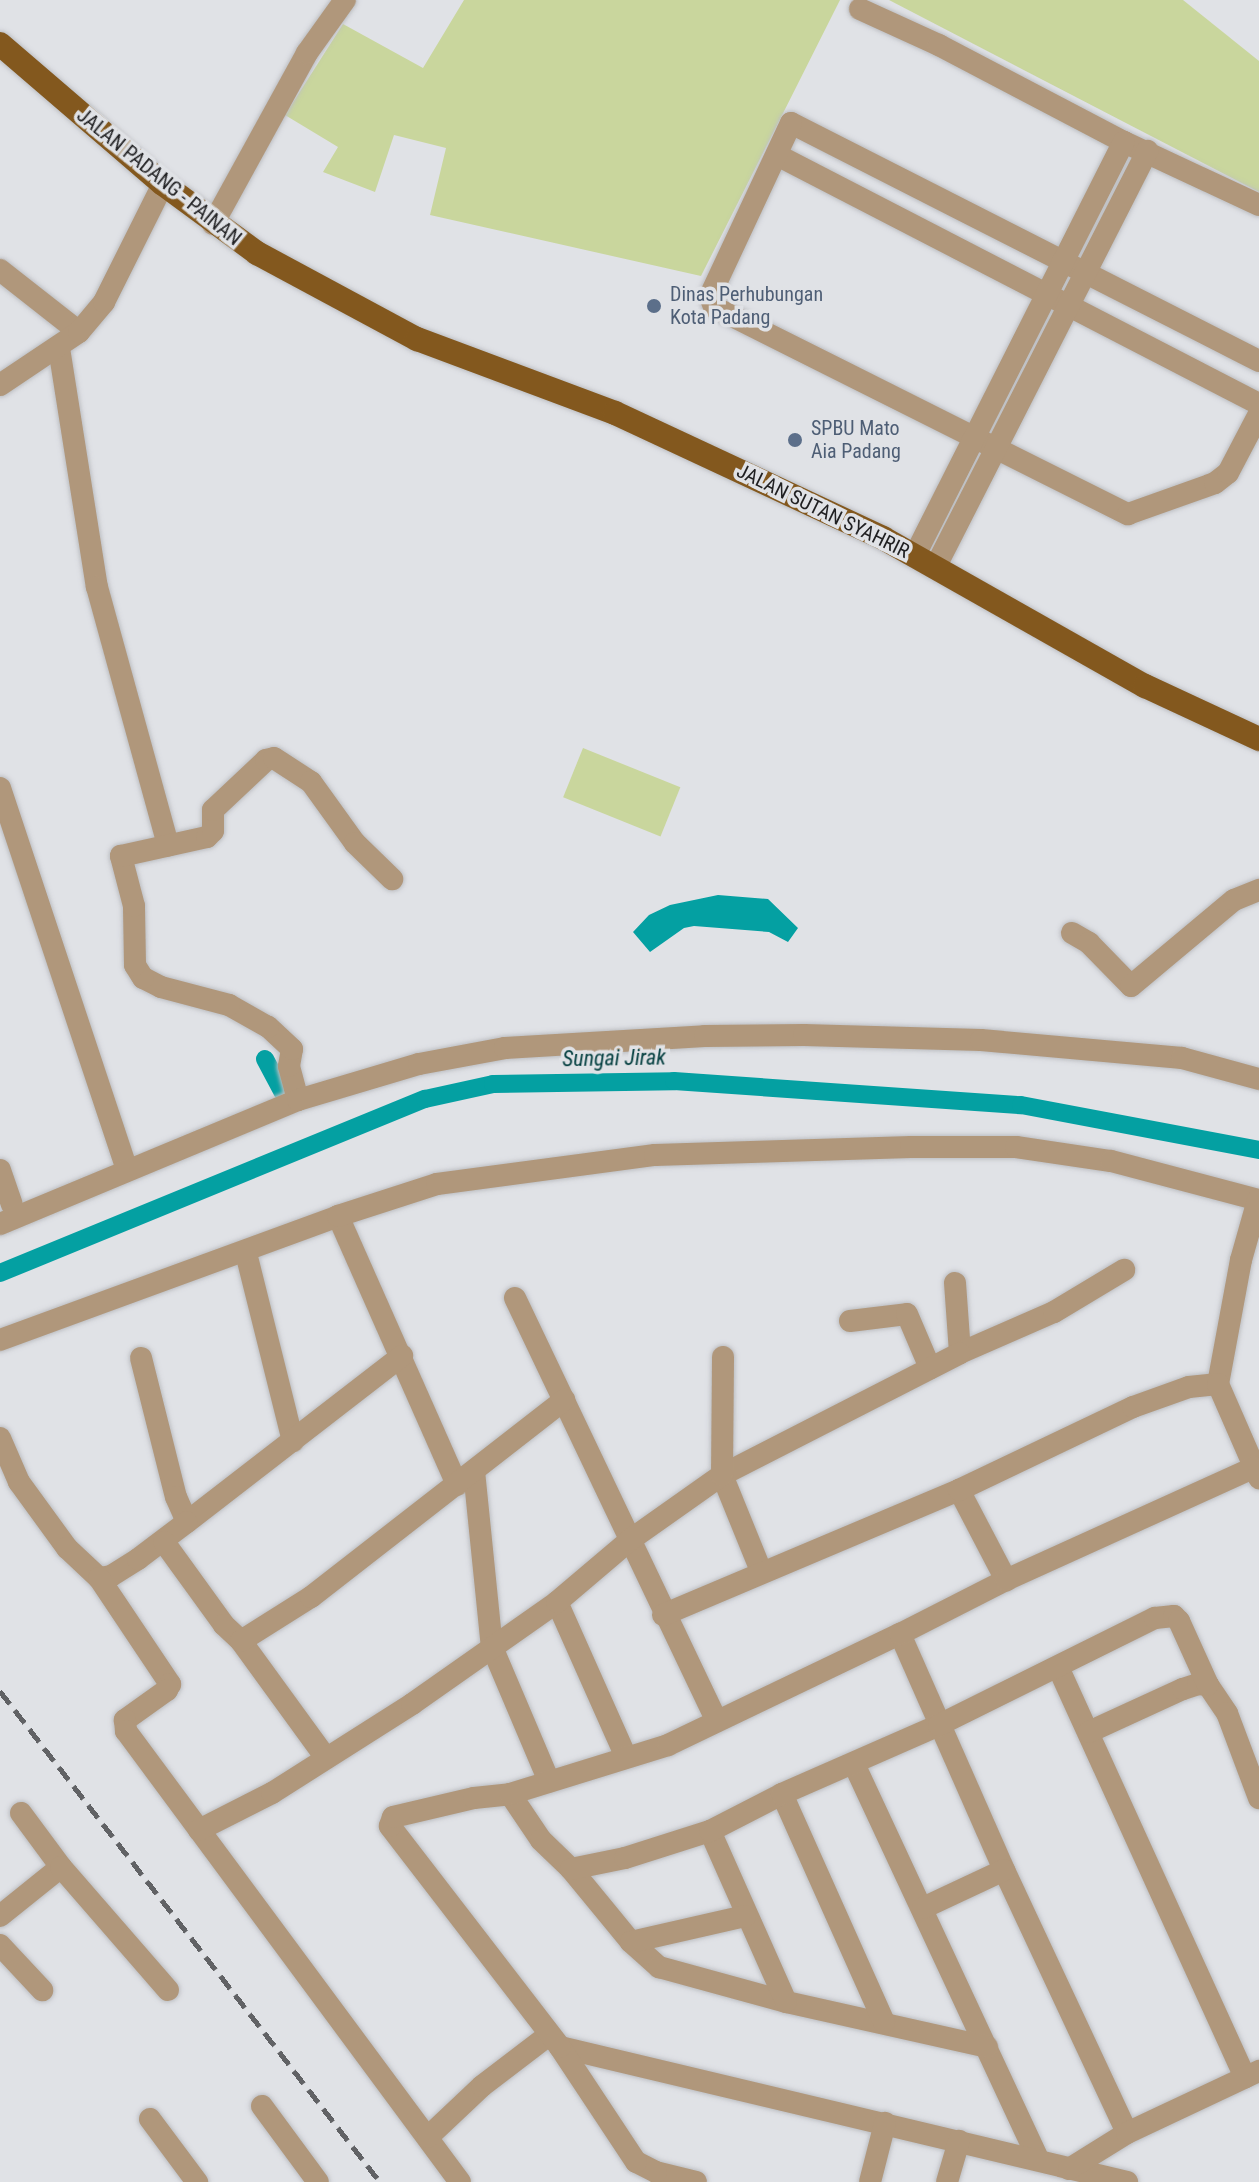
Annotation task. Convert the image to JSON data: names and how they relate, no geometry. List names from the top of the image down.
{
  "streets": {
    "main road": ["JALAN PADANG - PAINAN", "JALAN SUTAN SYAHRIR"]
  },
  "crossings": [
    ["JALAN PADANG - PAINAN", "JALAN SUTAN SYAHRIR"]
  ],
  "water": ["Sungai Jirak"],
  "places": ["Dinas Perhubungan Kota Padang", "SPBU Mato Aia Padang"]
}
